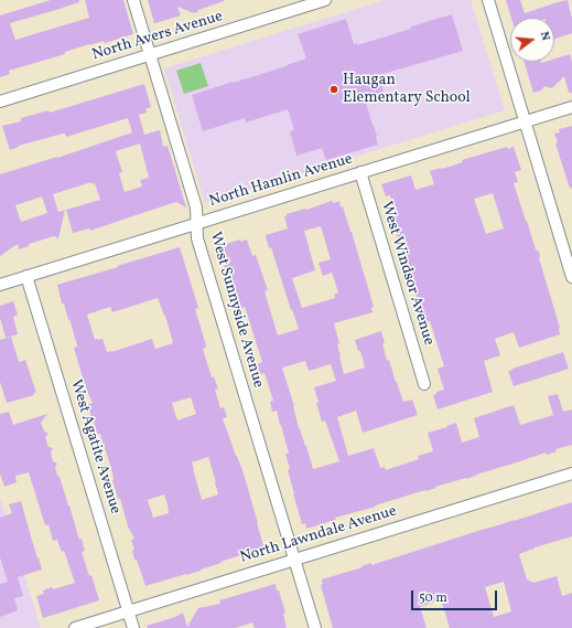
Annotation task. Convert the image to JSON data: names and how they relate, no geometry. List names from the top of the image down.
{
  "streets": {
    "street": [
      "North Avers Avenue",
      "North Hamlin Avenue",
      "West Windsor Avenue",
      "West Sunnyside Avenue",
      "West Agatite Avenue",
      "North Lawndale Avenue"
    ]
  },
  "crossings": [
    ["North Avers Avenue", "West Sunnyside Avenue"],
    ["North Hamlin Avenue", "West Windsor Avenue"],
    ["North Hamlin Avenue", "West Sunnyside Avenue"],
    ["North Hamlin Avenue", "West Agatite Avenue"],
    ["West Sunnyside Avenue", "North Lawndale Avenue"],
    ["West Agatite Avenue", "North Lawndale Avenue"]
  ],
  "places": ["Haugan Elementary School"],
  "scale_bar": "50 m",
  "north": "right"
}
